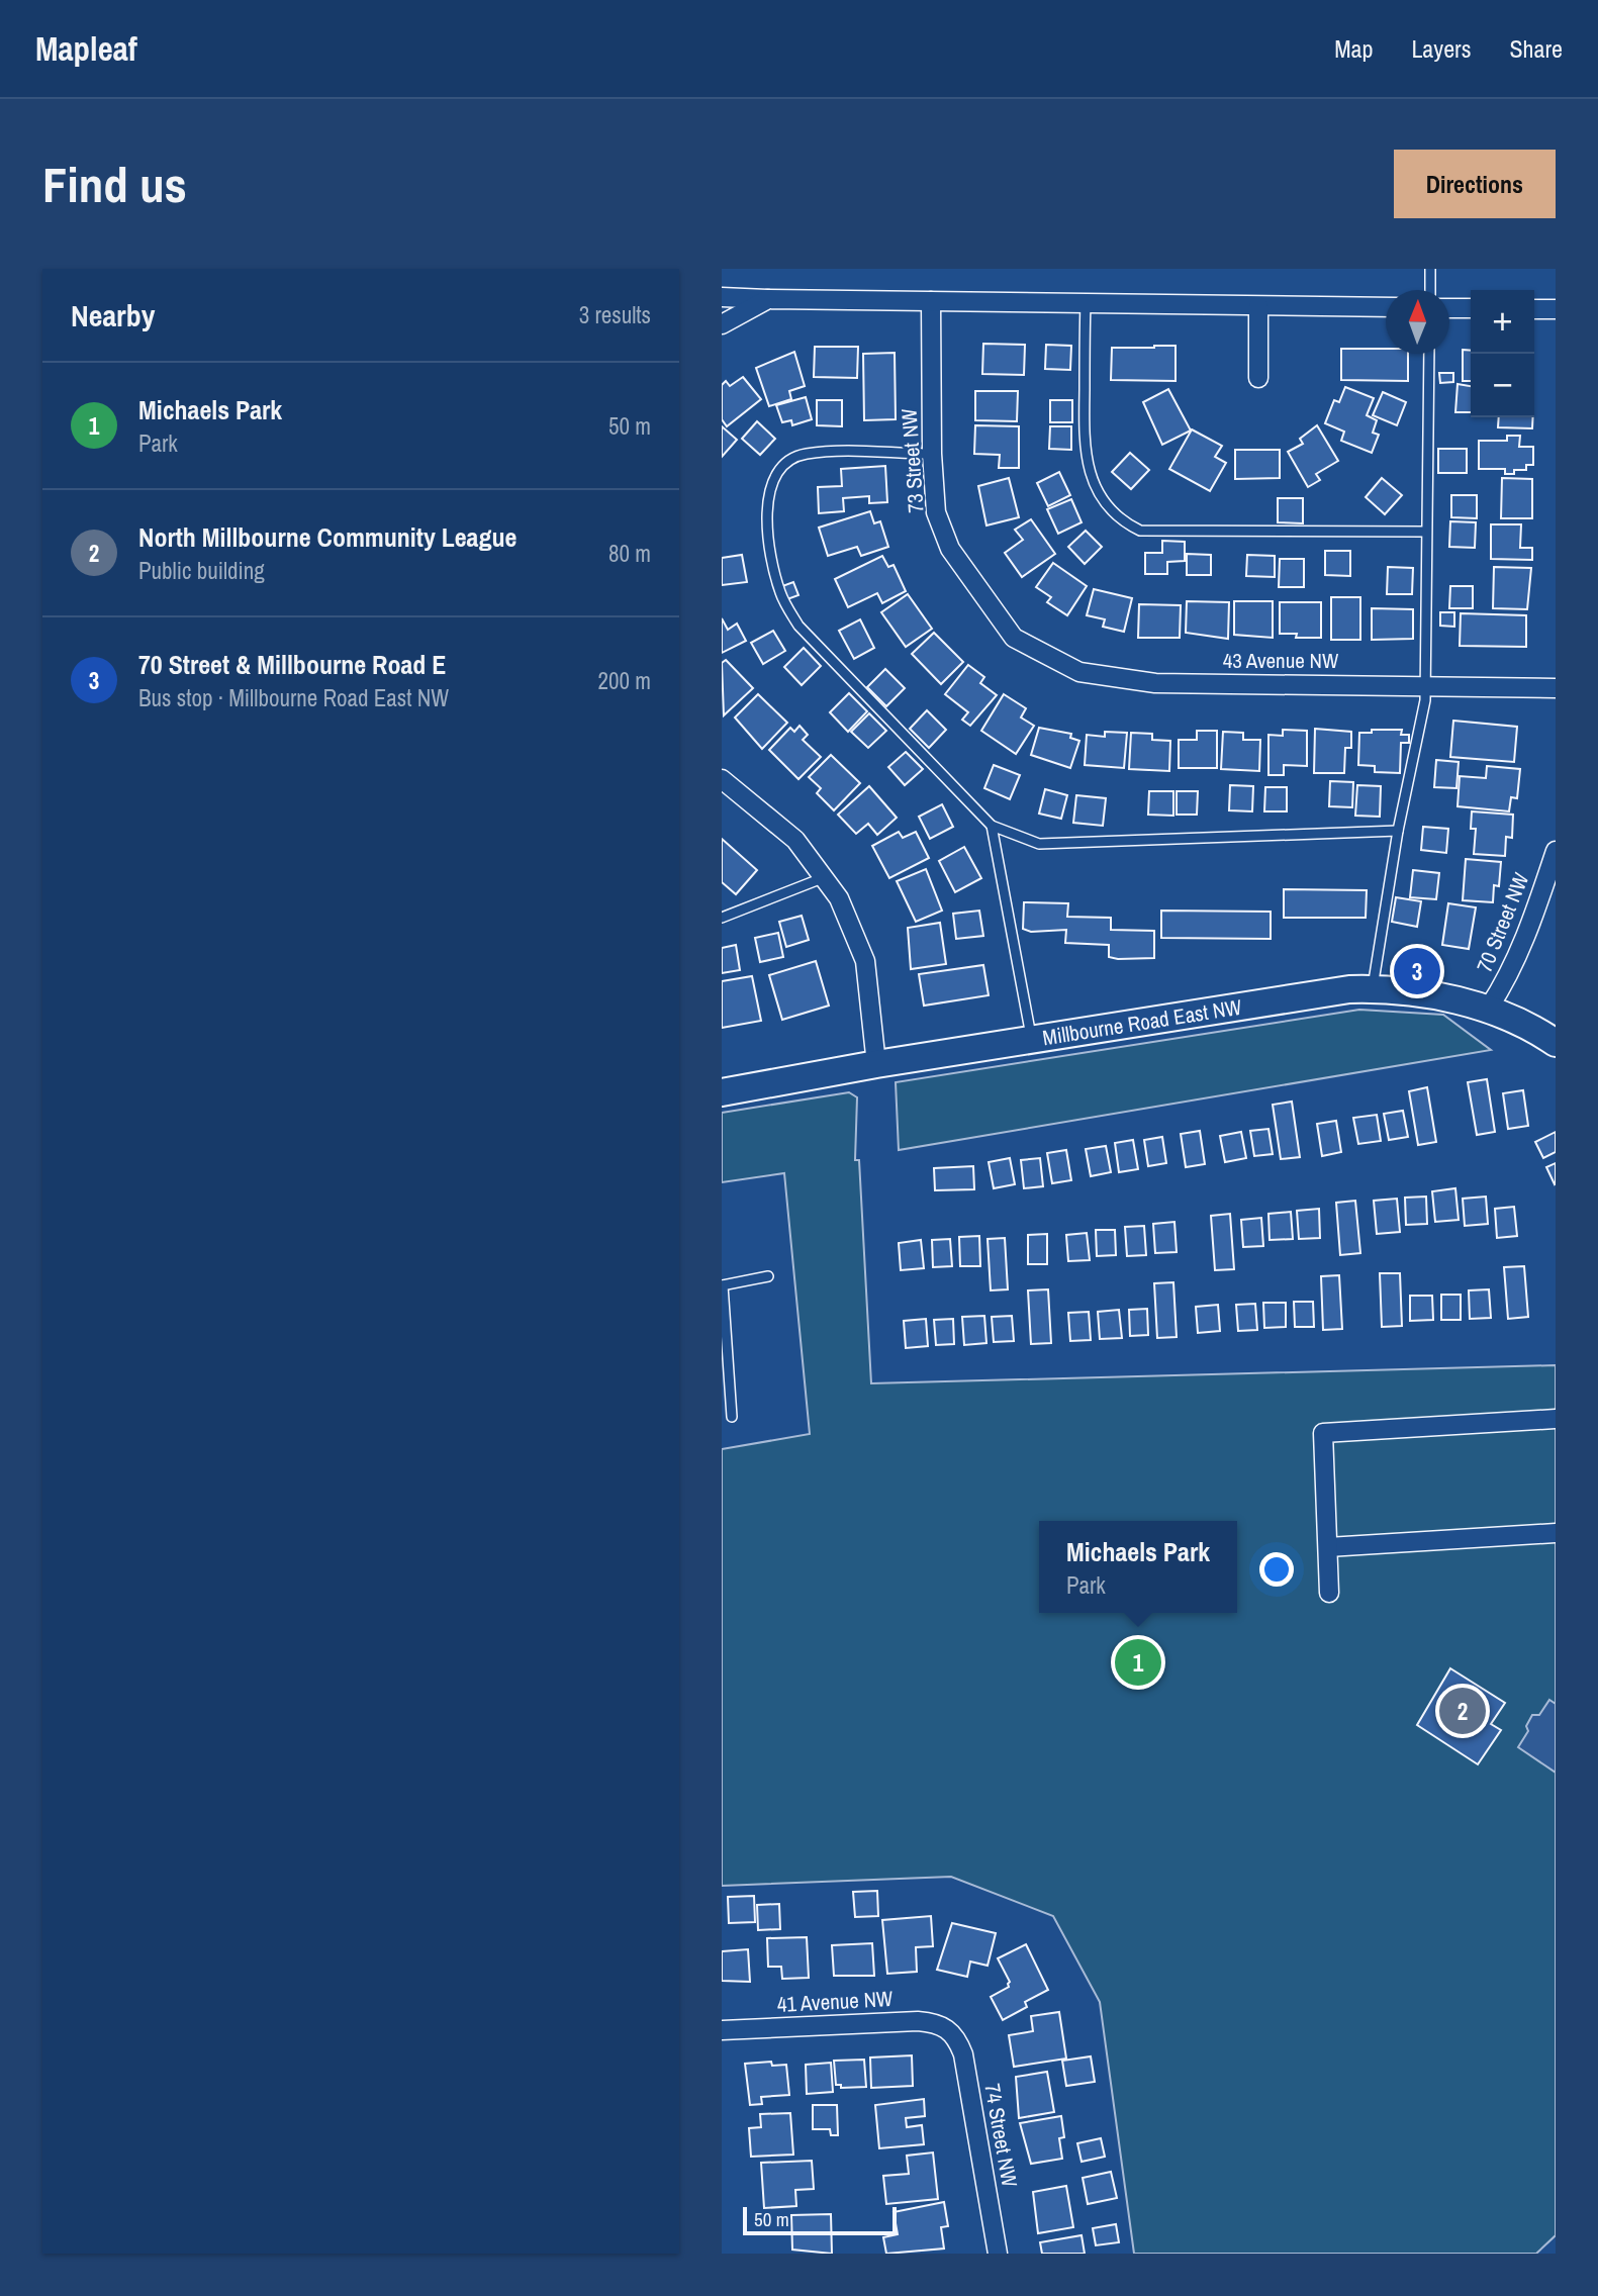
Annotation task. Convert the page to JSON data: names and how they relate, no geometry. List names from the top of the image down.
{
  "streets": {
    "street": [
      "73 Street NW",
      "43 Avenue NW",
      "70 Street NW",
      "Millbourne Road East NW",
      "41 Avenue NW",
      "74 Street NW"
    ]
  },
  "crossings": [
    ["73 Street NW", "43 Avenue NW"],
    ["70 Street NW", "Millbourne Road East NW"],
    ["41 Avenue NW", "74 Street NW"]
  ],
  "scale_bar": "50 m",
  "north": "top",
  "page": {
    "header": "Mapleaf",
    "nav": ["Map", "Layers", "Share"],
    "buttons": "Directions",
    "title": "Find us",
    "heading": ["Nearby", "3 results"],
    "map_buttons": ["+", "−"],
    "list": [
      {
        "mark": "1",
        "name": "Michaels Park",
        "note": "Park",
        "value": "50 m"
      },
      {
        "mark": "2",
        "name": "North Millbourne Community League",
        "note": "Public building",
        "value": "80 m"
      },
      {
        "mark": "3",
        "name": "70 Street & Millbourne Road E",
        "note": "Bus stop · Millbourne Road East NW",
        "value": "200 m"
      }
    ],
    "pins": ["3", "1", "2"],
    "popup": ["Michaels Park", "Park"],
    "scale": "50 m"
  }
}
